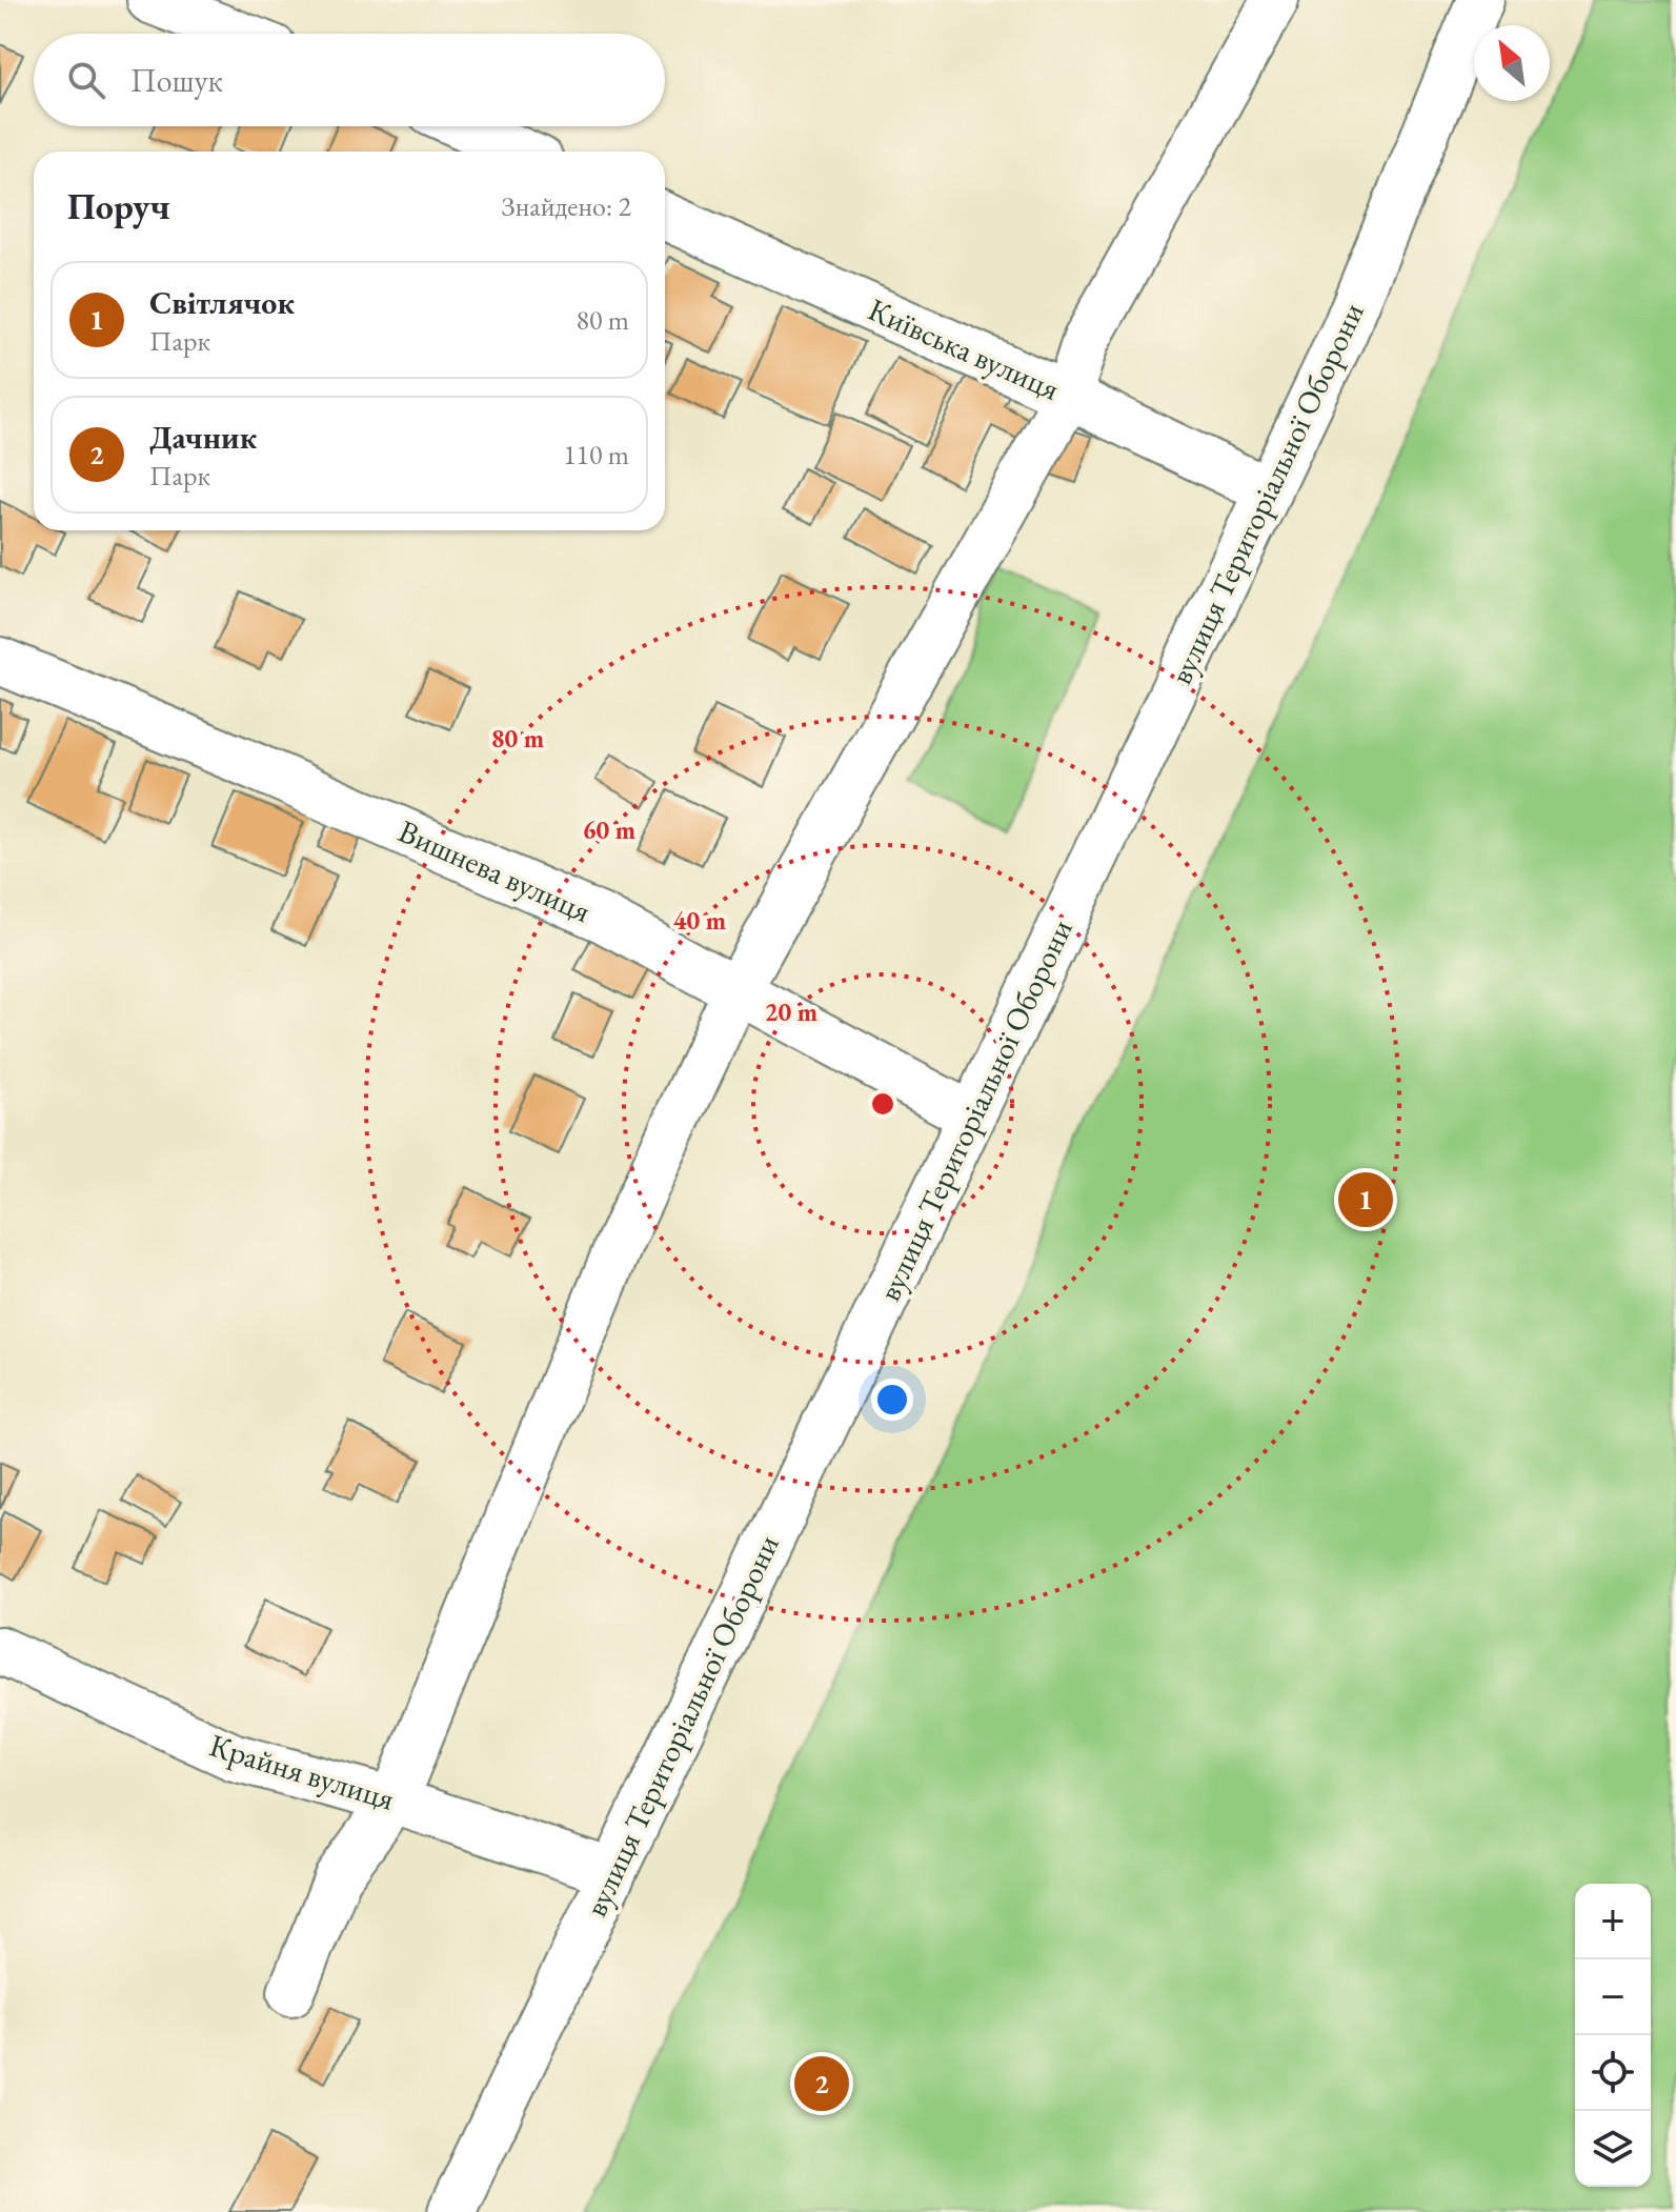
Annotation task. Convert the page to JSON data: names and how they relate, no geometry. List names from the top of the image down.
{
  "streets": {
    "street": [
      "Київська вулиця",
      "вулиця Територіальної Оборони",
      "Вишнева вулиця",
      "Крайня вулиця"
    ]
  },
  "crossings": [
    ["Київська вулиця", "вулиця Територіальної Оборони"],
    ["вулиця Територіальної Оборони", "Вишнева вулиця"],
    ["вулиця Територіальної Оборони", "Крайня вулиця"]
  ],
  "north": "top left",
  "page": {
    "search": "Пошук",
    "heading": ["Поруч", "Знайдено: 2"],
    "list": [
      {
        "mark": "1",
        "name": "Світлячок",
        "note": "Парк",
        "value": "80 m"
      },
      {
        "mark": "2",
        "name": "Дачник",
        "note": "Парк",
        "value": "110 m"
      }
    ],
    "pins": ["1", "2"],
    "map_buttons": ["+", "−"]
  },
  "rings": [
    "80 m",
    "60 m",
    "40 m",
    "20 m"
  ]
}
